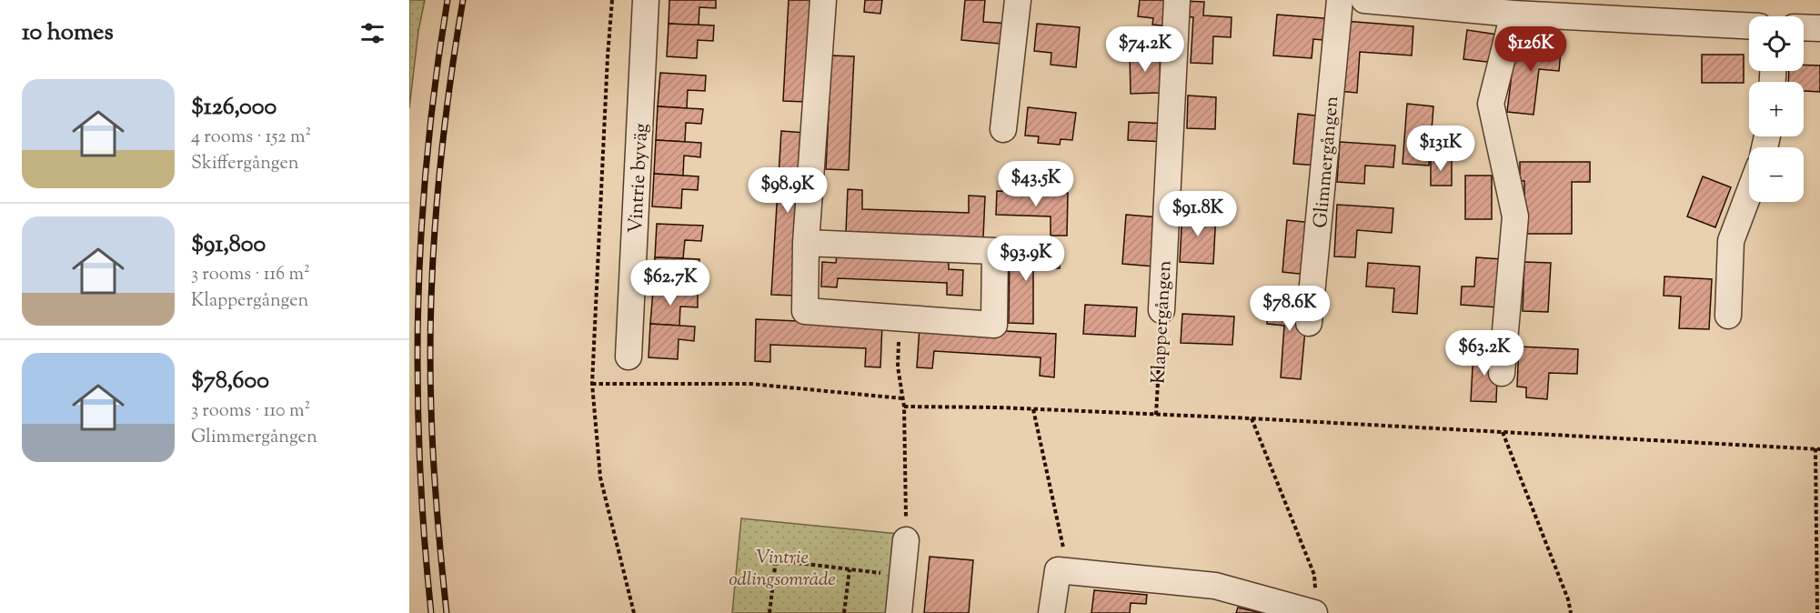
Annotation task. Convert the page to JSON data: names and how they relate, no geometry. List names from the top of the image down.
{
  "streets": {
    "street": ["Glimmergången", "Vintrie byväg", "Klappergången"]
  },
  "parks": ["Vintrie odlingsområde"],
  "page": {
    "heading": "10 homes",
    "map_buttons": ["+", "−"],
    "price": [
      "$74.2K",
      "$126K",
      "$131K",
      "$43.5K",
      "$98.9K",
      "$91.8K",
      "$93.9K",
      "$62.7K",
      "$78.6K",
      "$63.2K"
    ],
    "list": [
      {
        "name": "$126,000",
        "note": "4 rooms · 152 m² · Skiffergången"
      },
      {
        "name": "$91,800",
        "note": "3 rooms · 116 m² · Klappergången"
      },
      {
        "name": "$78,600",
        "note": "3 rooms · 110 m² · Glimmergången"
      }
    ]
  }
}
